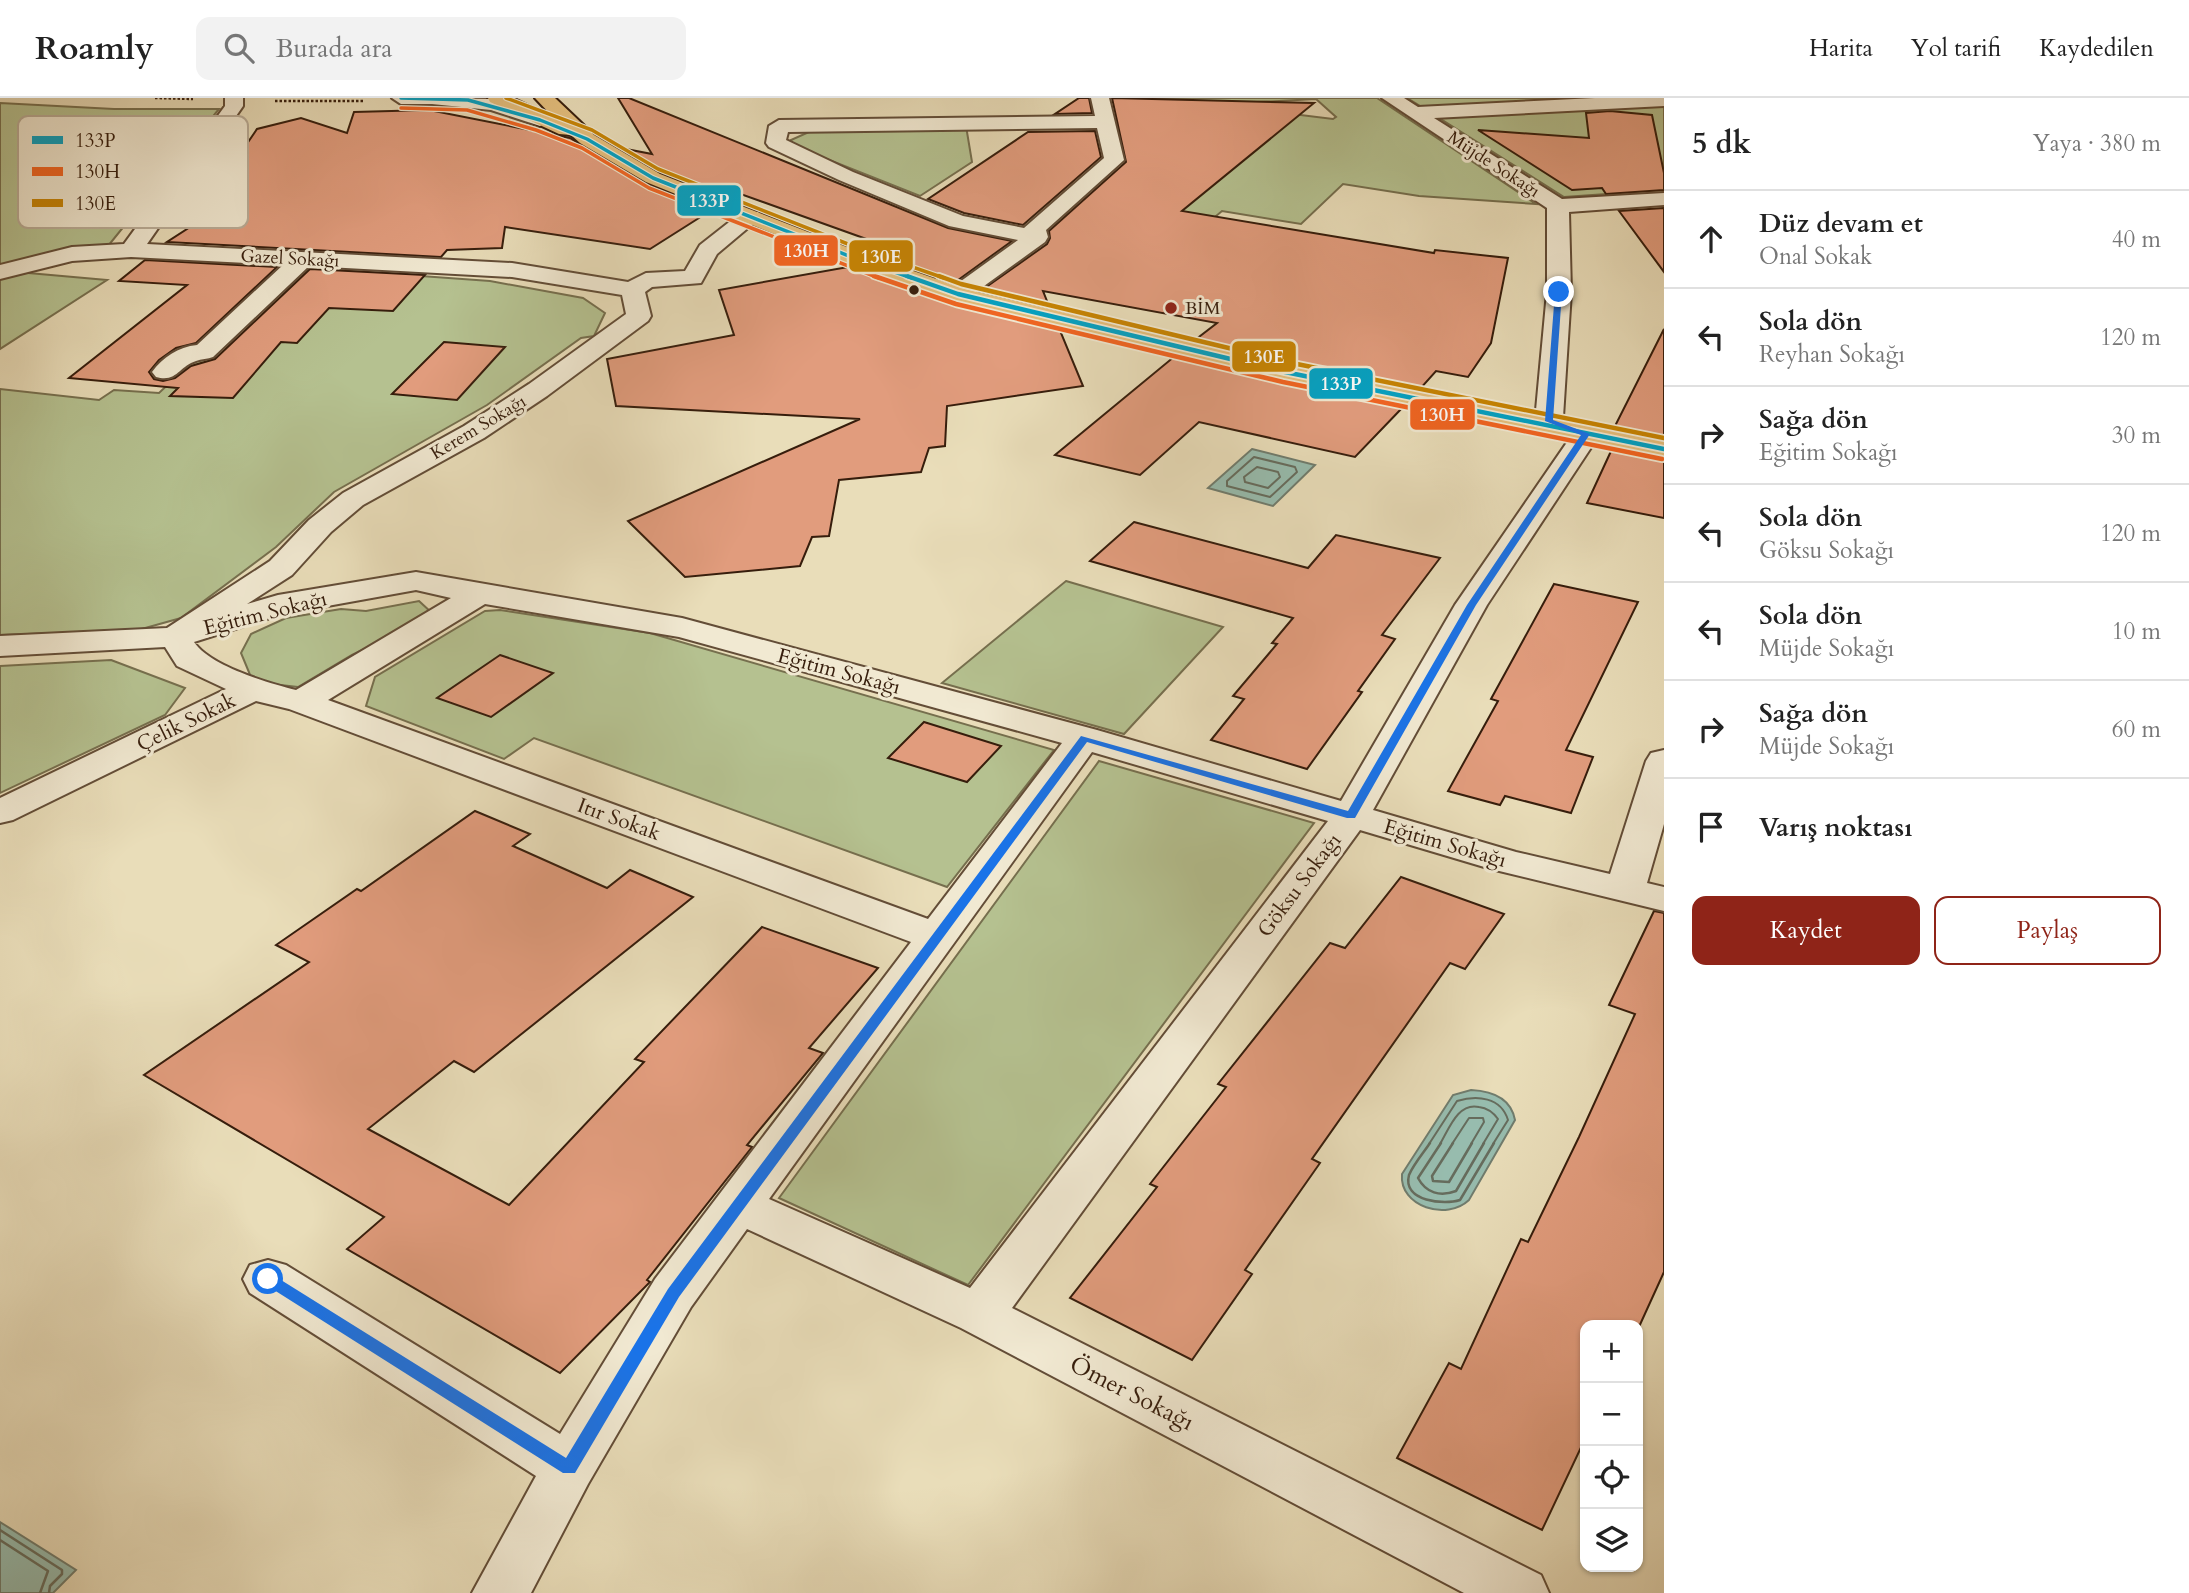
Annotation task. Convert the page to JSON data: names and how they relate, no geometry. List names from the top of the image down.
{
  "streets": {
    "street": [
      "Müjde Sokağı",
      "Gazel Sokağı",
      "Kerem Sokağı",
      "Eğitim Sokağı",
      "Çelik Sokak",
      "Itır Sokak",
      "Göksu Sokağı",
      "Ömer Sokağı"
    ]
  },
  "crossings": [
    ["Müjde Sokağı", "Göksu Sokağı"],
    ["Gazel Sokağı", "Kerem Sokağı"],
    ["Kerem Sokağı", "Eğitim Sokağı"],
    ["Eğitim Sokağı", "Göksu Sokağı"],
    ["Çelik Sokak", "Itır Sokak"],
    ["Göksu Sokağı", "Ömer Sokağı"]
  ],
  "places": ["BİM"],
  "lines": ["transit line 133P", "transit line 130E", "transit line 130H"],
  "legend": ["133P", "130H", "130E"],
  "page": {
    "header": "Roamly",
    "search": "Burada ara",
    "nav": ["Harita", "Yol tarifi", "Kaydedilen"],
    "heading": ["5 dk", "Yaya · 380 m"],
    "list": [
      ["Düz devam et", "Onal Sokak", "40 m"],
      ["Sola dön", "Reyhan Sokağı", "120 m"],
      ["Sağa dön", "Eğitim Sokağı", "30 m"],
      ["Sola dön", "Göksu Sokağı", "120 m"],
      ["Sola dön", "Müjde Sokağı", "10 m"],
      ["Sağa dön", "Müjde Sokağı", "60 m"],
      "Varış noktası"
    ],
    "buttons": ["Kaydet", "Paylaş"],
    "map_buttons": ["+", "−"]
  }
}
